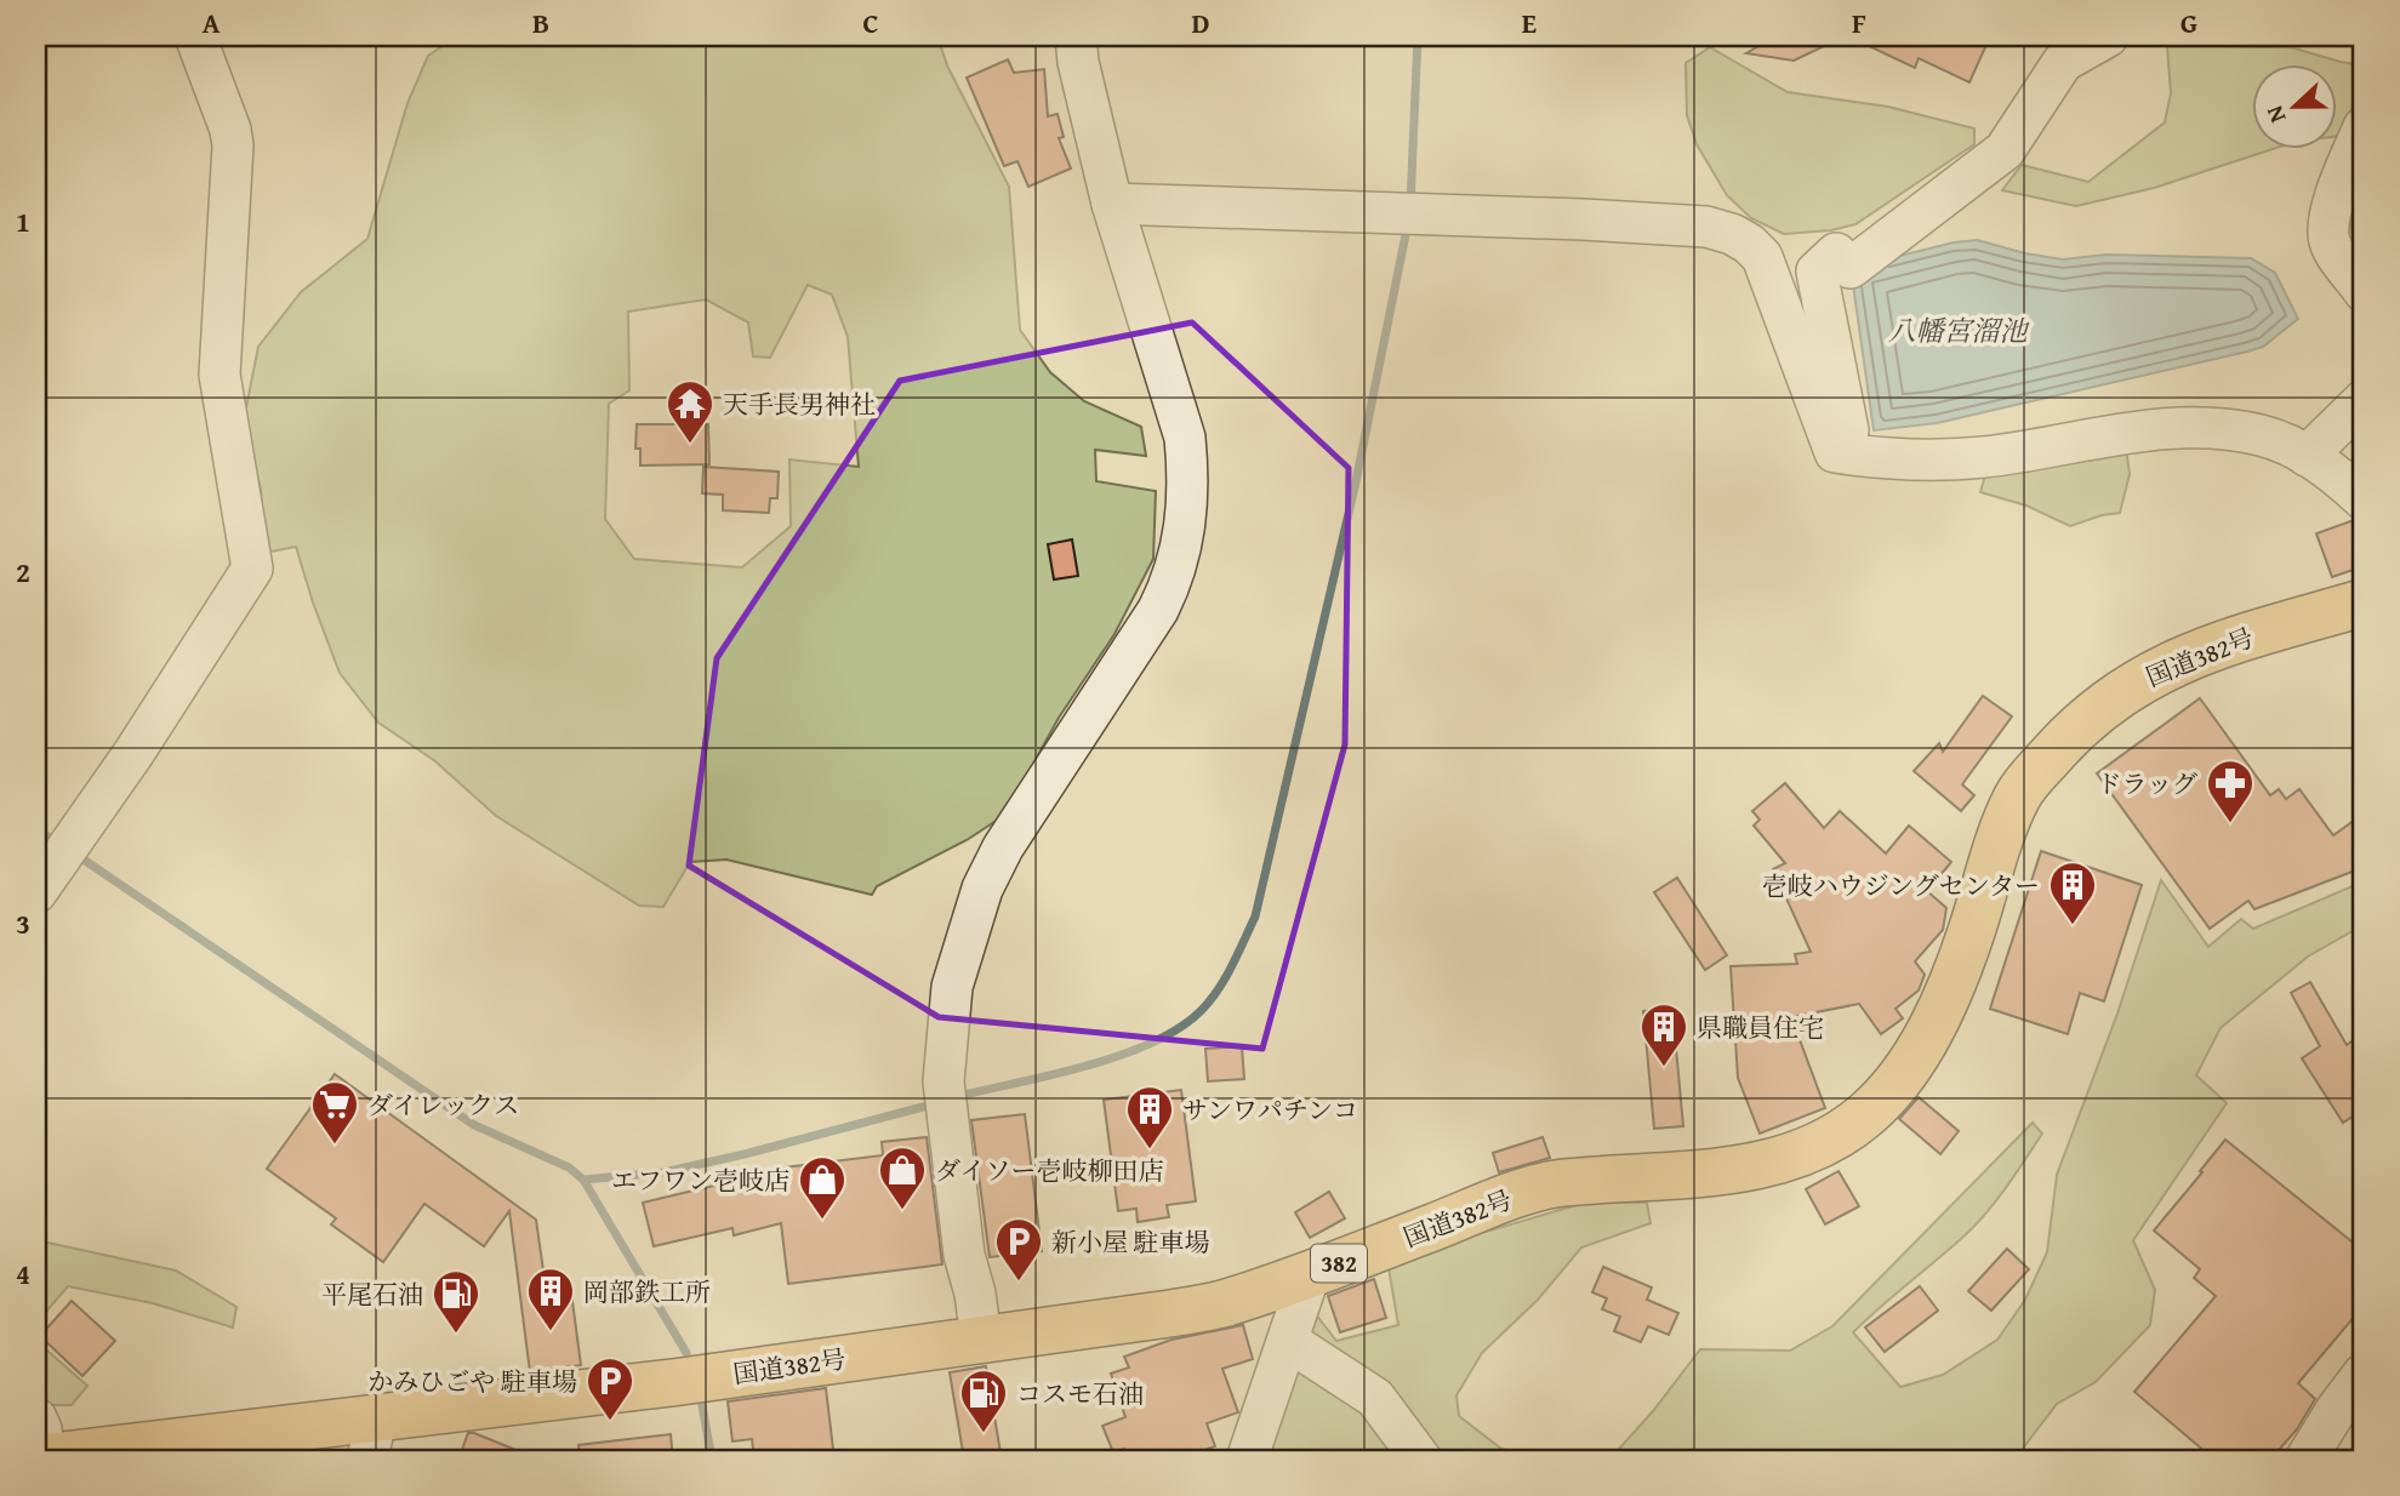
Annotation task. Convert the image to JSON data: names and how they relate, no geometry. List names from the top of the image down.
{
  "streets": {
    "highway": ["国道382号", "382"]
  },
  "water": ["八幡宮溜池"],
  "places": {
    "temple": ["天手長男神社"],
    "pharmacy": ["ドラッグ"],
    "building": [
      "壱岐ハウジングセンター",
      "県職員住宅",
      "サンワパチンコ",
      "岡部鉄工所"
    ],
    "supermarket": ["ダイレックス"],
    "shop": ["ダイソー壱岐柳田店", "エフワン壱岐店"],
    "parking": ["新小屋 駐車場", "かみひごや 駐車場"],
    "fuel station": ["平尾石油", "コスモ石油"]
  },
  "north": "left",
  "grid": {
    "columns": [
      "A",
      "B",
      "C",
      "D",
      "E",
      "F",
      "G"
    ],
    "rows": [
      "1",
      "2",
      "3",
      "4"
    ]
  }
}
